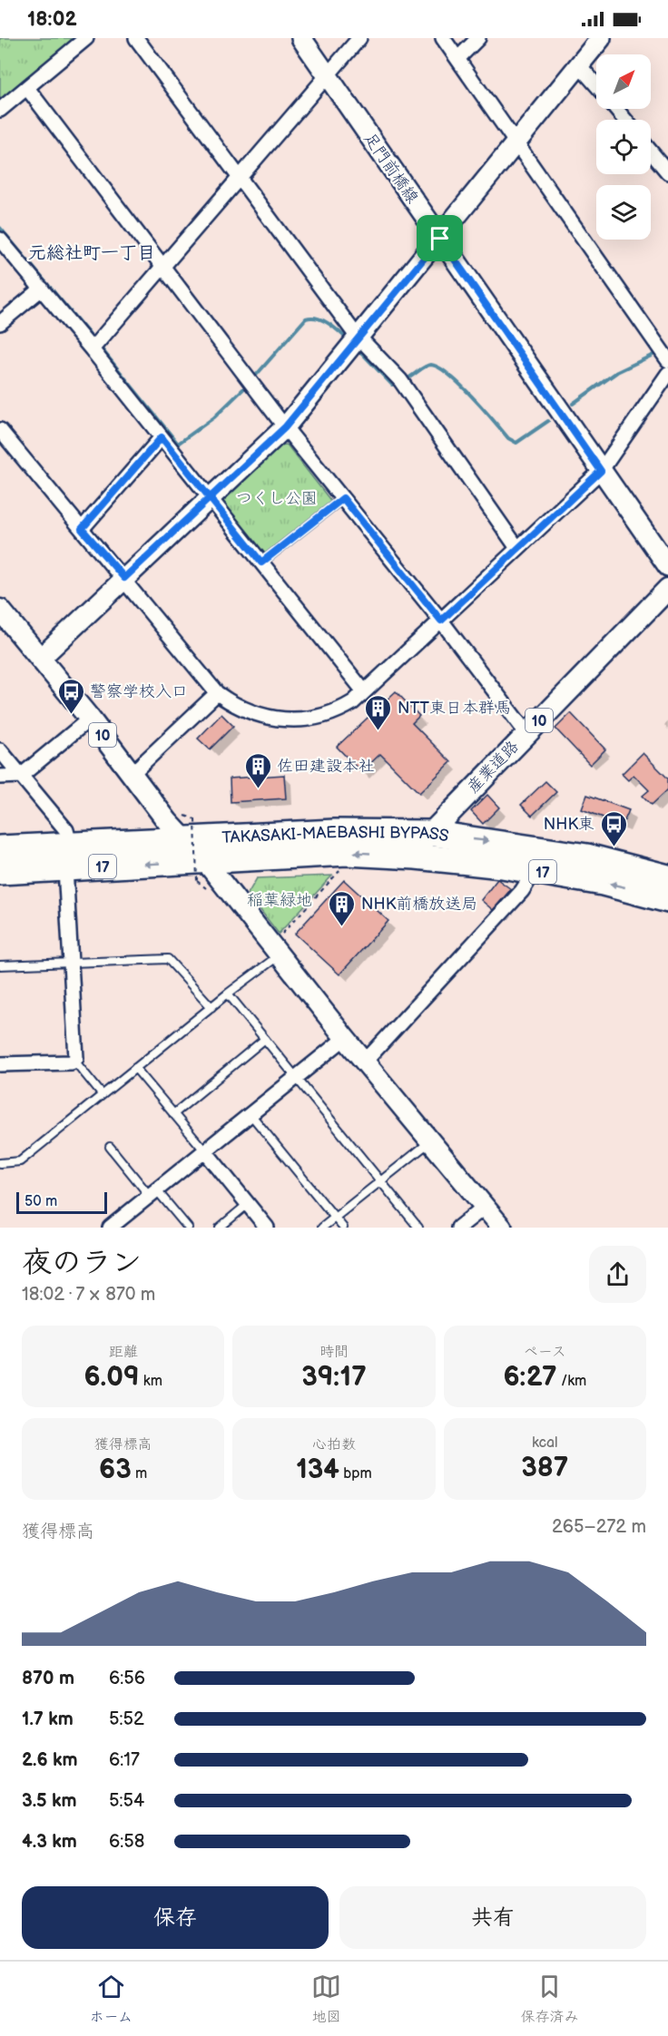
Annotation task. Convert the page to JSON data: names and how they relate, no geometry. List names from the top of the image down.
{
  "streets": {
    "highway": ["TAKASAKI-MAEBASHI BYPASS", "17"],
    "main road": ["10", "産業道路"],
    "street": ["足門前橋線"]
  },
  "crossings": [
    ["10", "TAKASAKI-MAEBASHI BYPASS"],
    ["産業道路", "TAKASAKI-MAEBASHI BYPASS"]
  ],
  "districts": ["元総社町一丁目"],
  "parks": ["つくし公園", "稲葉緑地"],
  "places": {
    "bus stop": ["警察学校入口", "NHK東"],
    "building": ["NTT東日本群馬", "佐田建設本社", "NHK前橋放送局"]
  },
  "scale_bar": "50 m",
  "north": "top right",
  "page": {
    "status": "18:02",
    "scale": "50 m",
    "heading": ["夜のラン", "18:02 · 7 × 870 m"],
    "stats": [
      ["距離", "6.09 km"],
      ["時間", "39:17"],
      ["ペース", "6:27 /km"],
      ["獲得標高", "63 m"],
      ["心拍数", "134 bpm"],
      ["kcal", "387"]
    ],
    "chart": ["獲得標高", "265–272 m"],
    "list": [
      {
        "name": "870 m",
        "note": "6:56"
      },
      {
        "name": "1.7 km",
        "note": "5:52"
      },
      {
        "name": "2.6 km",
        "note": "6:17"
      },
      {
        "name": "3.5 km",
        "note": "5:54"
      },
      {
        "name": "4.3 km",
        "note": "6:58"
      }
    ],
    "buttons": ["保存", "共有"],
    "tabs": ["ホーム", "地図", "保存済み"]
  }
}
